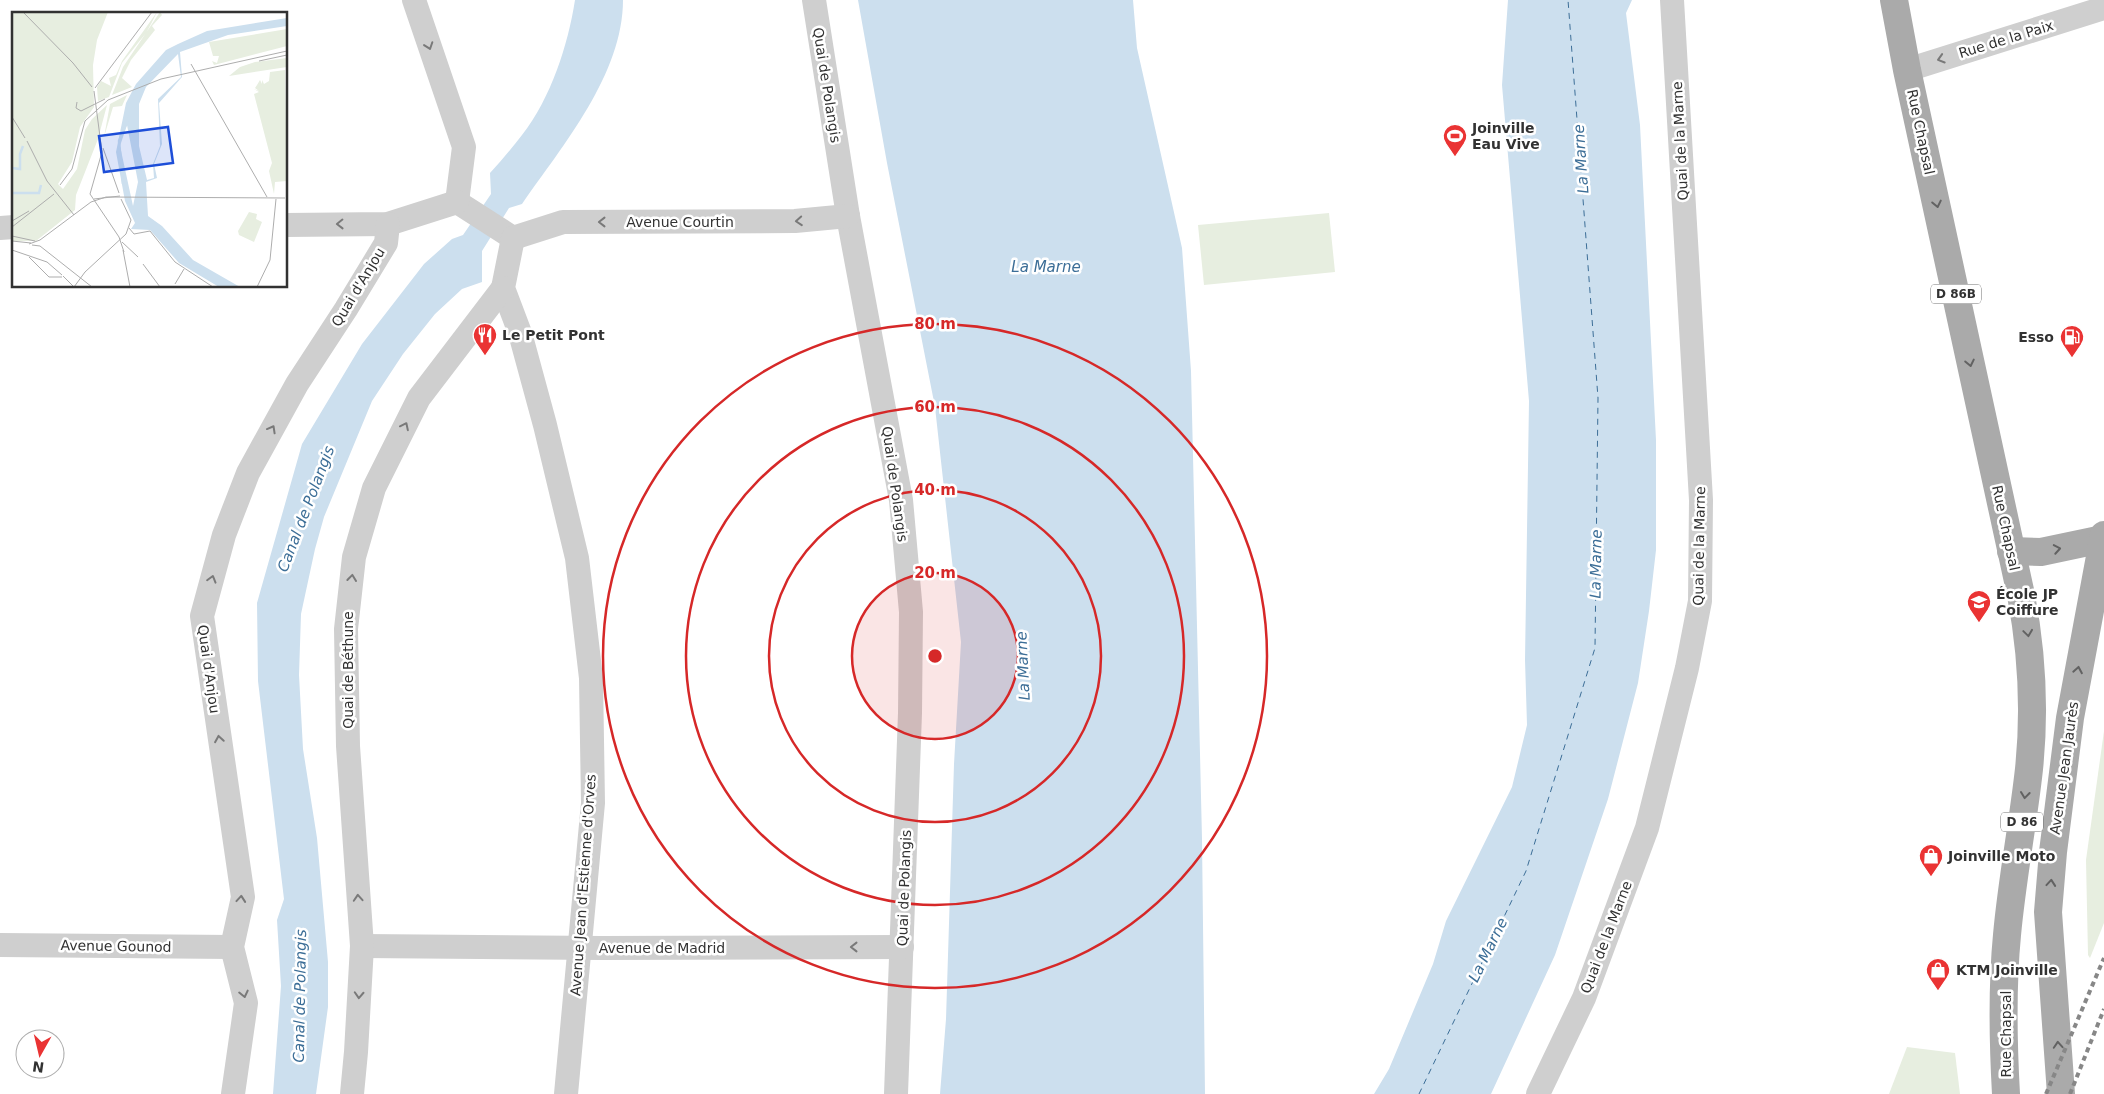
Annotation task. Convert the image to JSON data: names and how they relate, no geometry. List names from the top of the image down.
{
  "streets": {
    "main road": [
      "Rue Chapsal",
      "D 86B",
      "Avenue Jean Jaurès",
      "D 86"
    ],
    "street": [
      "Rue de la Paix",
      "Quai de Polangis",
      "Quai de la Marne",
      "Avenue Courtin",
      "Quai d'Anjou",
      "Quai de Béthune",
      "Avenue Jean d'Estienne d'Orves",
      "Avenue Gounod",
      "Avenue de Madrid"
    ]
  },
  "crossings": [
    ["Rue de la Paix", "Rue Chapsal"],
    ["Quai de Polangis", "Avenue Courtin"],
    ["Quai de Polangis", "Avenue de Madrid"],
    ["Quai d'Anjou", "Avenue Gounod"],
    ["Quai de Béthune", "Avenue Jean d'Estienne d'Orves"],
    ["Quai de Béthune", "Avenue de Madrid"],
    ["Avenue Jean d'Estienne d'Orves", "Avenue de Madrid"]
  ],
  "one_way": [
    "Rue de la Paix",
    "Rue Chapsal",
    "Avenue Courtin",
    "Avenue Jean Jaurès",
    "Avenue de Madrid"
  ],
  "water": ["La Marne", "Canal de Polangis"],
  "places": {
    "sports": ["Joinville Eau Vive"],
    "restaurant": ["Le Petit Pont"],
    "fuel station": ["Esso"],
    "school or university": ["École JP Coiffure"],
    "shop": ["Joinville Moto", "KTM Joinville"]
  },
  "north": "bottom",
  "rings": [
    "80 m",
    "60 m",
    "40 m",
    "20 m"
  ]
}
